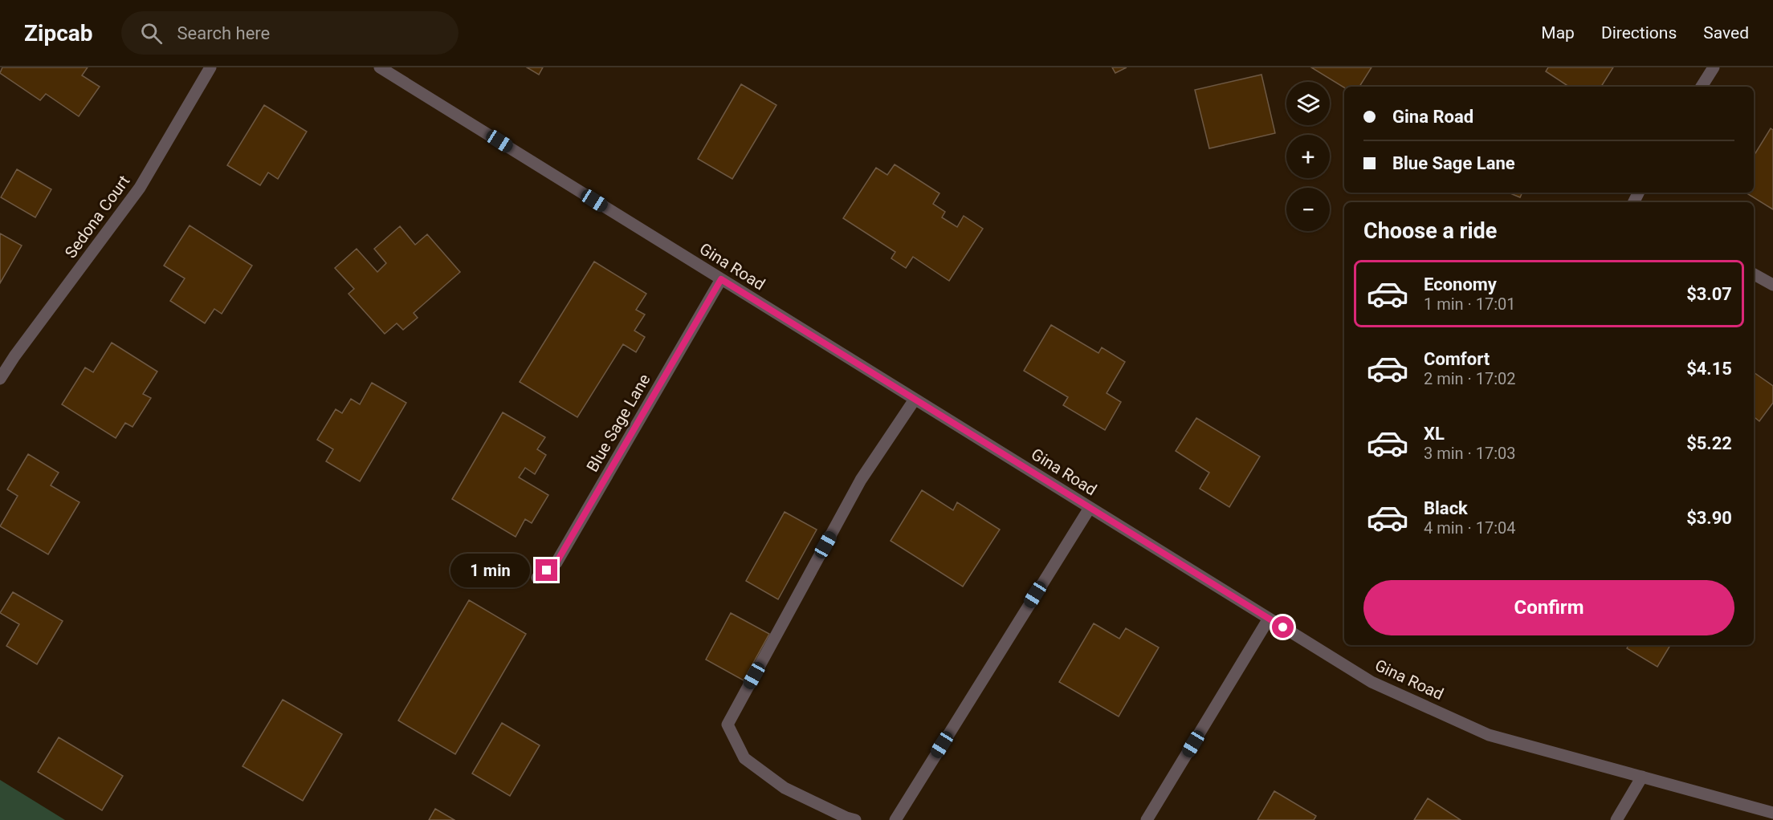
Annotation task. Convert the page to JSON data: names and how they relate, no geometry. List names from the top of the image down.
{
  "streets": {
    "street": ["Sedona Court", "Gina Road", "Blue Sage Lane"]
  },
  "crossings": [
    ["Gina Road", "Blue Sage Lane"]
  ],
  "page": {
    "header": "Zipcab",
    "search": "Search here",
    "nav": ["Map", "Directions", "Saved"],
    "map_buttons": ["+", "−"],
    "banner": ["Gina Road", "Blue Sage Lane"],
    "heading": "Choose a ride",
    "list": [
      {
        "name": "Economy",
        "note": "1 min · 17:01",
        "value": "$3.07"
      },
      {
        "name": "Comfort",
        "note": "2 min · 17:02",
        "value": "$4.15"
      },
      {
        "name": "XL",
        "note": "3 min · 17:03",
        "value": "$5.22"
      },
      {
        "name": "Black",
        "note": "4 min · 17:04",
        "value": "$3.90"
      }
    ],
    "bubble": "1 min",
    "buttons": "Confirm"
  }
}
